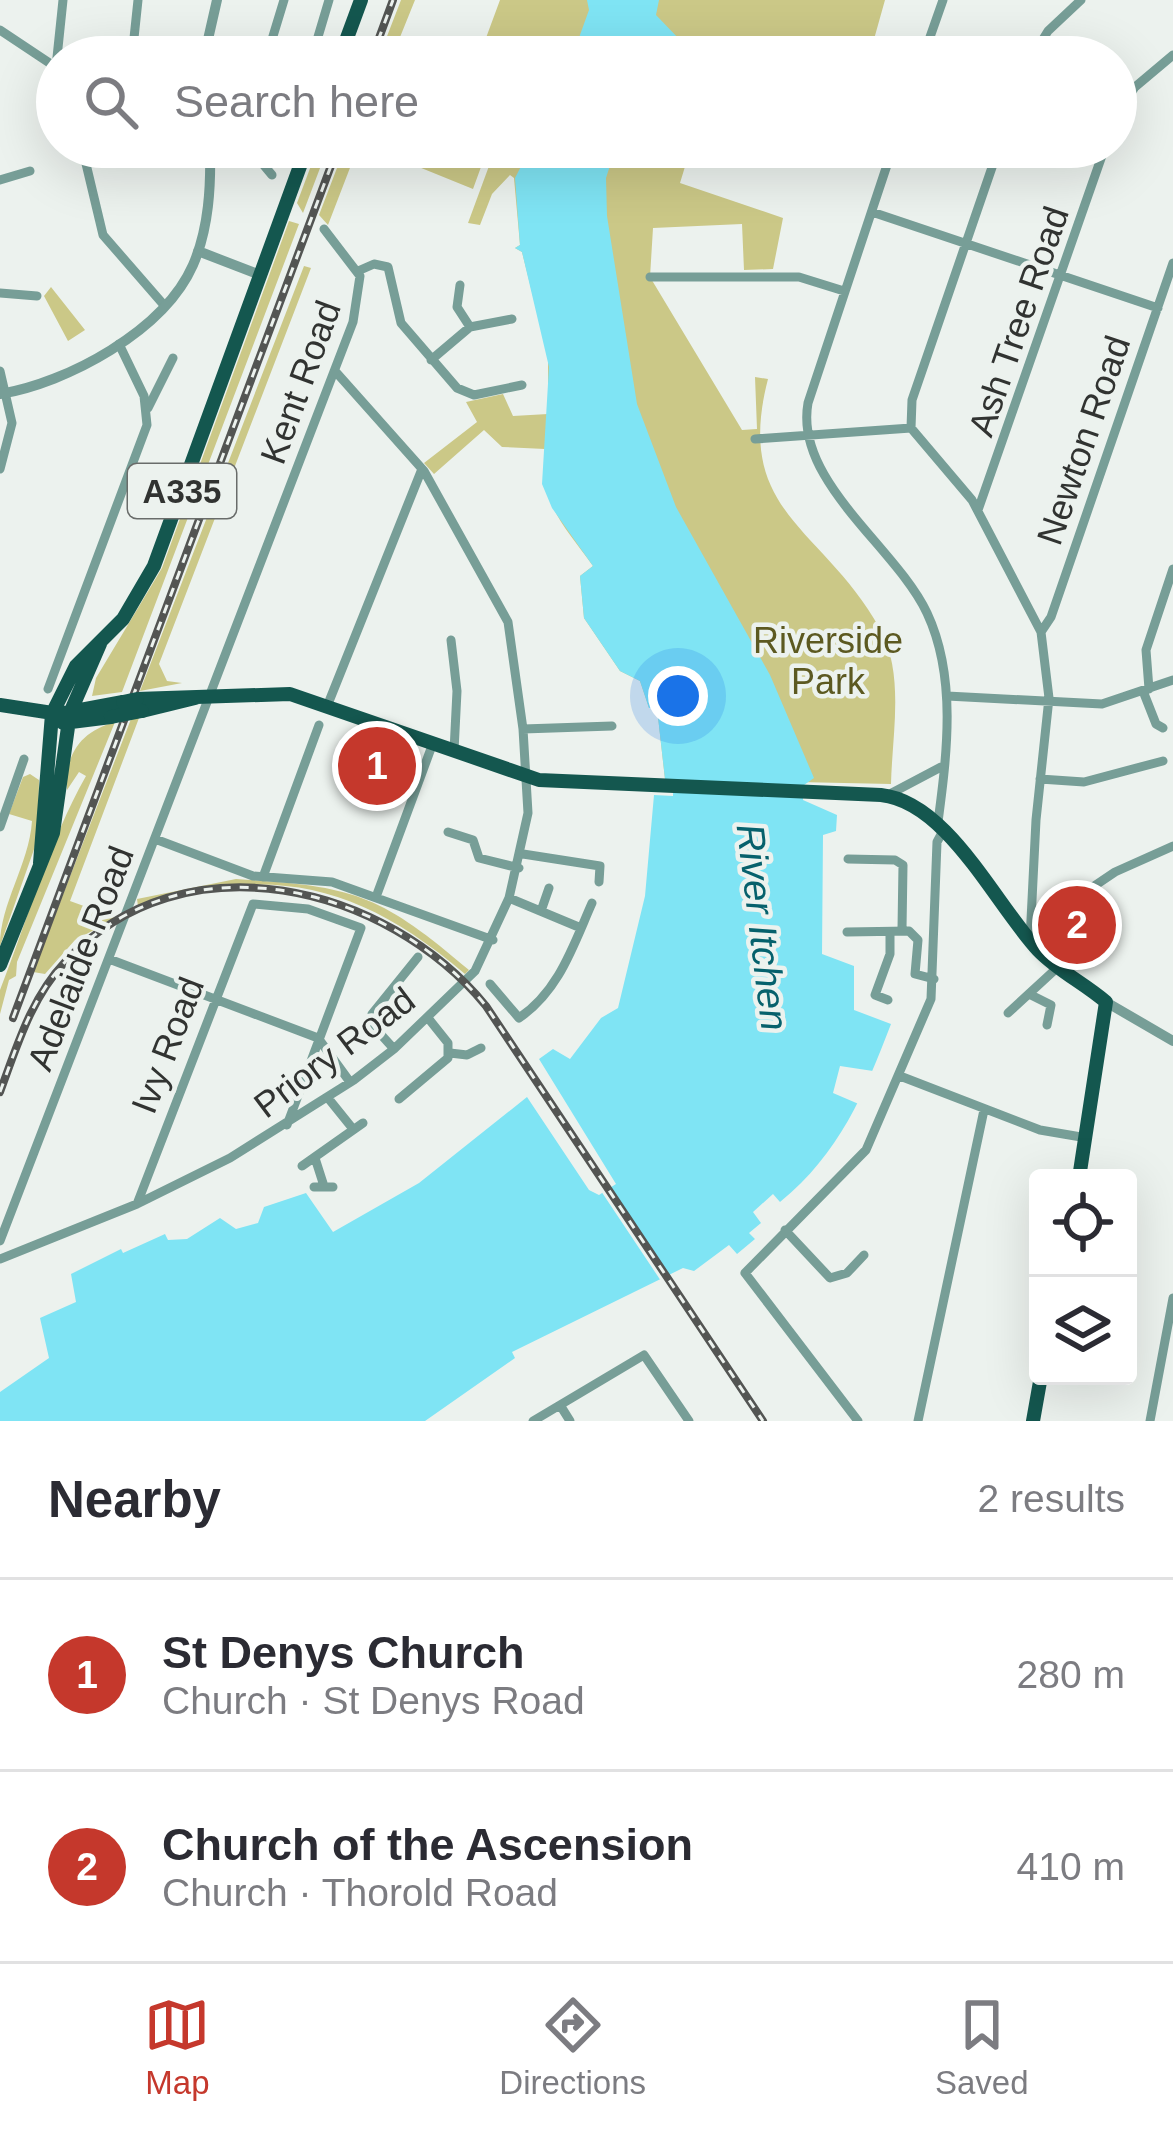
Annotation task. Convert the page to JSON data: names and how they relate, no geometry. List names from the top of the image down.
{
  "streets": {
    "main road": ["A335"],
    "street": [
      "Ash Tree Road",
      "Kent Road",
      "Newton Road",
      "Adelaide Road",
      "Ivy Road",
      "Priory Road"
    ]
  },
  "crossings": [
    ["Kent Road", "Adelaide Road"],
    ["Kent Road", "Priory Road"],
    ["Ivy Road", "Priory Road"]
  ],
  "water": ["River Itchen"],
  "parks": ["Riverside Park"],
  "page": {
    "search": "Search here",
    "pins": ["1", "2"],
    "heading": ["Nearby", "2 results"],
    "list": [
      {
        "mark": "1",
        "name": "St Denys Church",
        "note": "Church · St Denys Road",
        "value": "280 m"
      },
      {
        "mark": "2",
        "name": "Church of the Ascension",
        "note": "Church · Thorold Road",
        "value": "410 m"
      }
    ],
    "nav": ["Map", "Directions", "Saved"]
  }
}
